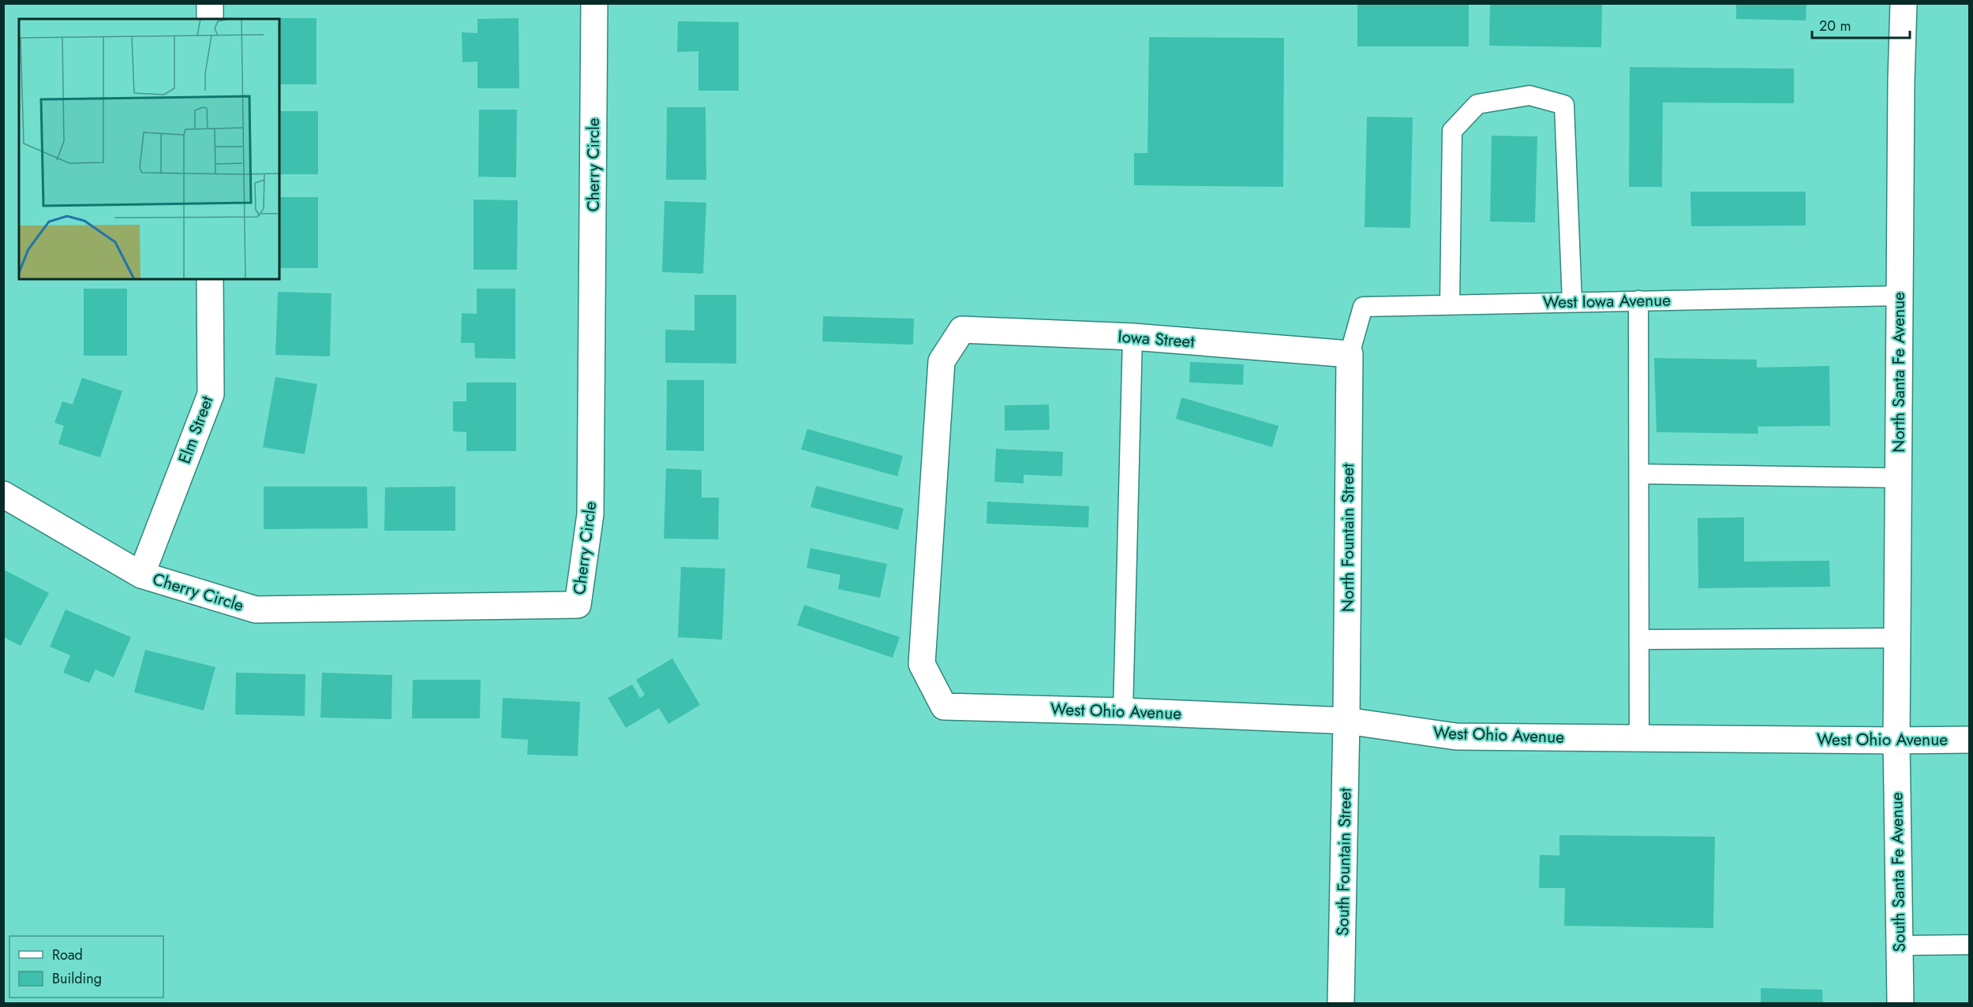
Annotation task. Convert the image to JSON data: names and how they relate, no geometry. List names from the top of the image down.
{
  "streets": {
    "street": [
      "Cherry Circle",
      "Iowa Street",
      "North Santa Fe Avenue",
      "Elm Street",
      "North Fountain Street",
      "West Ohio Avenue",
      "South Fountain Street",
      "South Santa Fe Avenue"
    ],
    "lane": ["West Iowa Avenue"]
  },
  "crossings": [
    ["Cherry Circle", "Elm Street"],
    ["West Iowa Avenue", "Iowa Street"],
    ["West Iowa Avenue", "North Santa Fe Avenue"],
    ["West Iowa Avenue", "North Fountain Street"],
    ["Iowa Street", "North Fountain Street"],
    ["Iowa Street", "West Ohio Avenue"],
    ["North Santa Fe Avenue", "West Ohio Avenue"],
    ["North Santa Fe Avenue", "South Santa Fe Avenue"],
    ["North Fountain Street", "West Ohio Avenue"],
    ["North Fountain Street", "South Fountain Street"],
    ["West Ohio Avenue", "South Fountain Street"],
    ["West Ohio Avenue", "South Santa Fe Avenue"]
  ],
  "legend": ["Road", "Building"],
  "scale_bar": "20 m"
}
